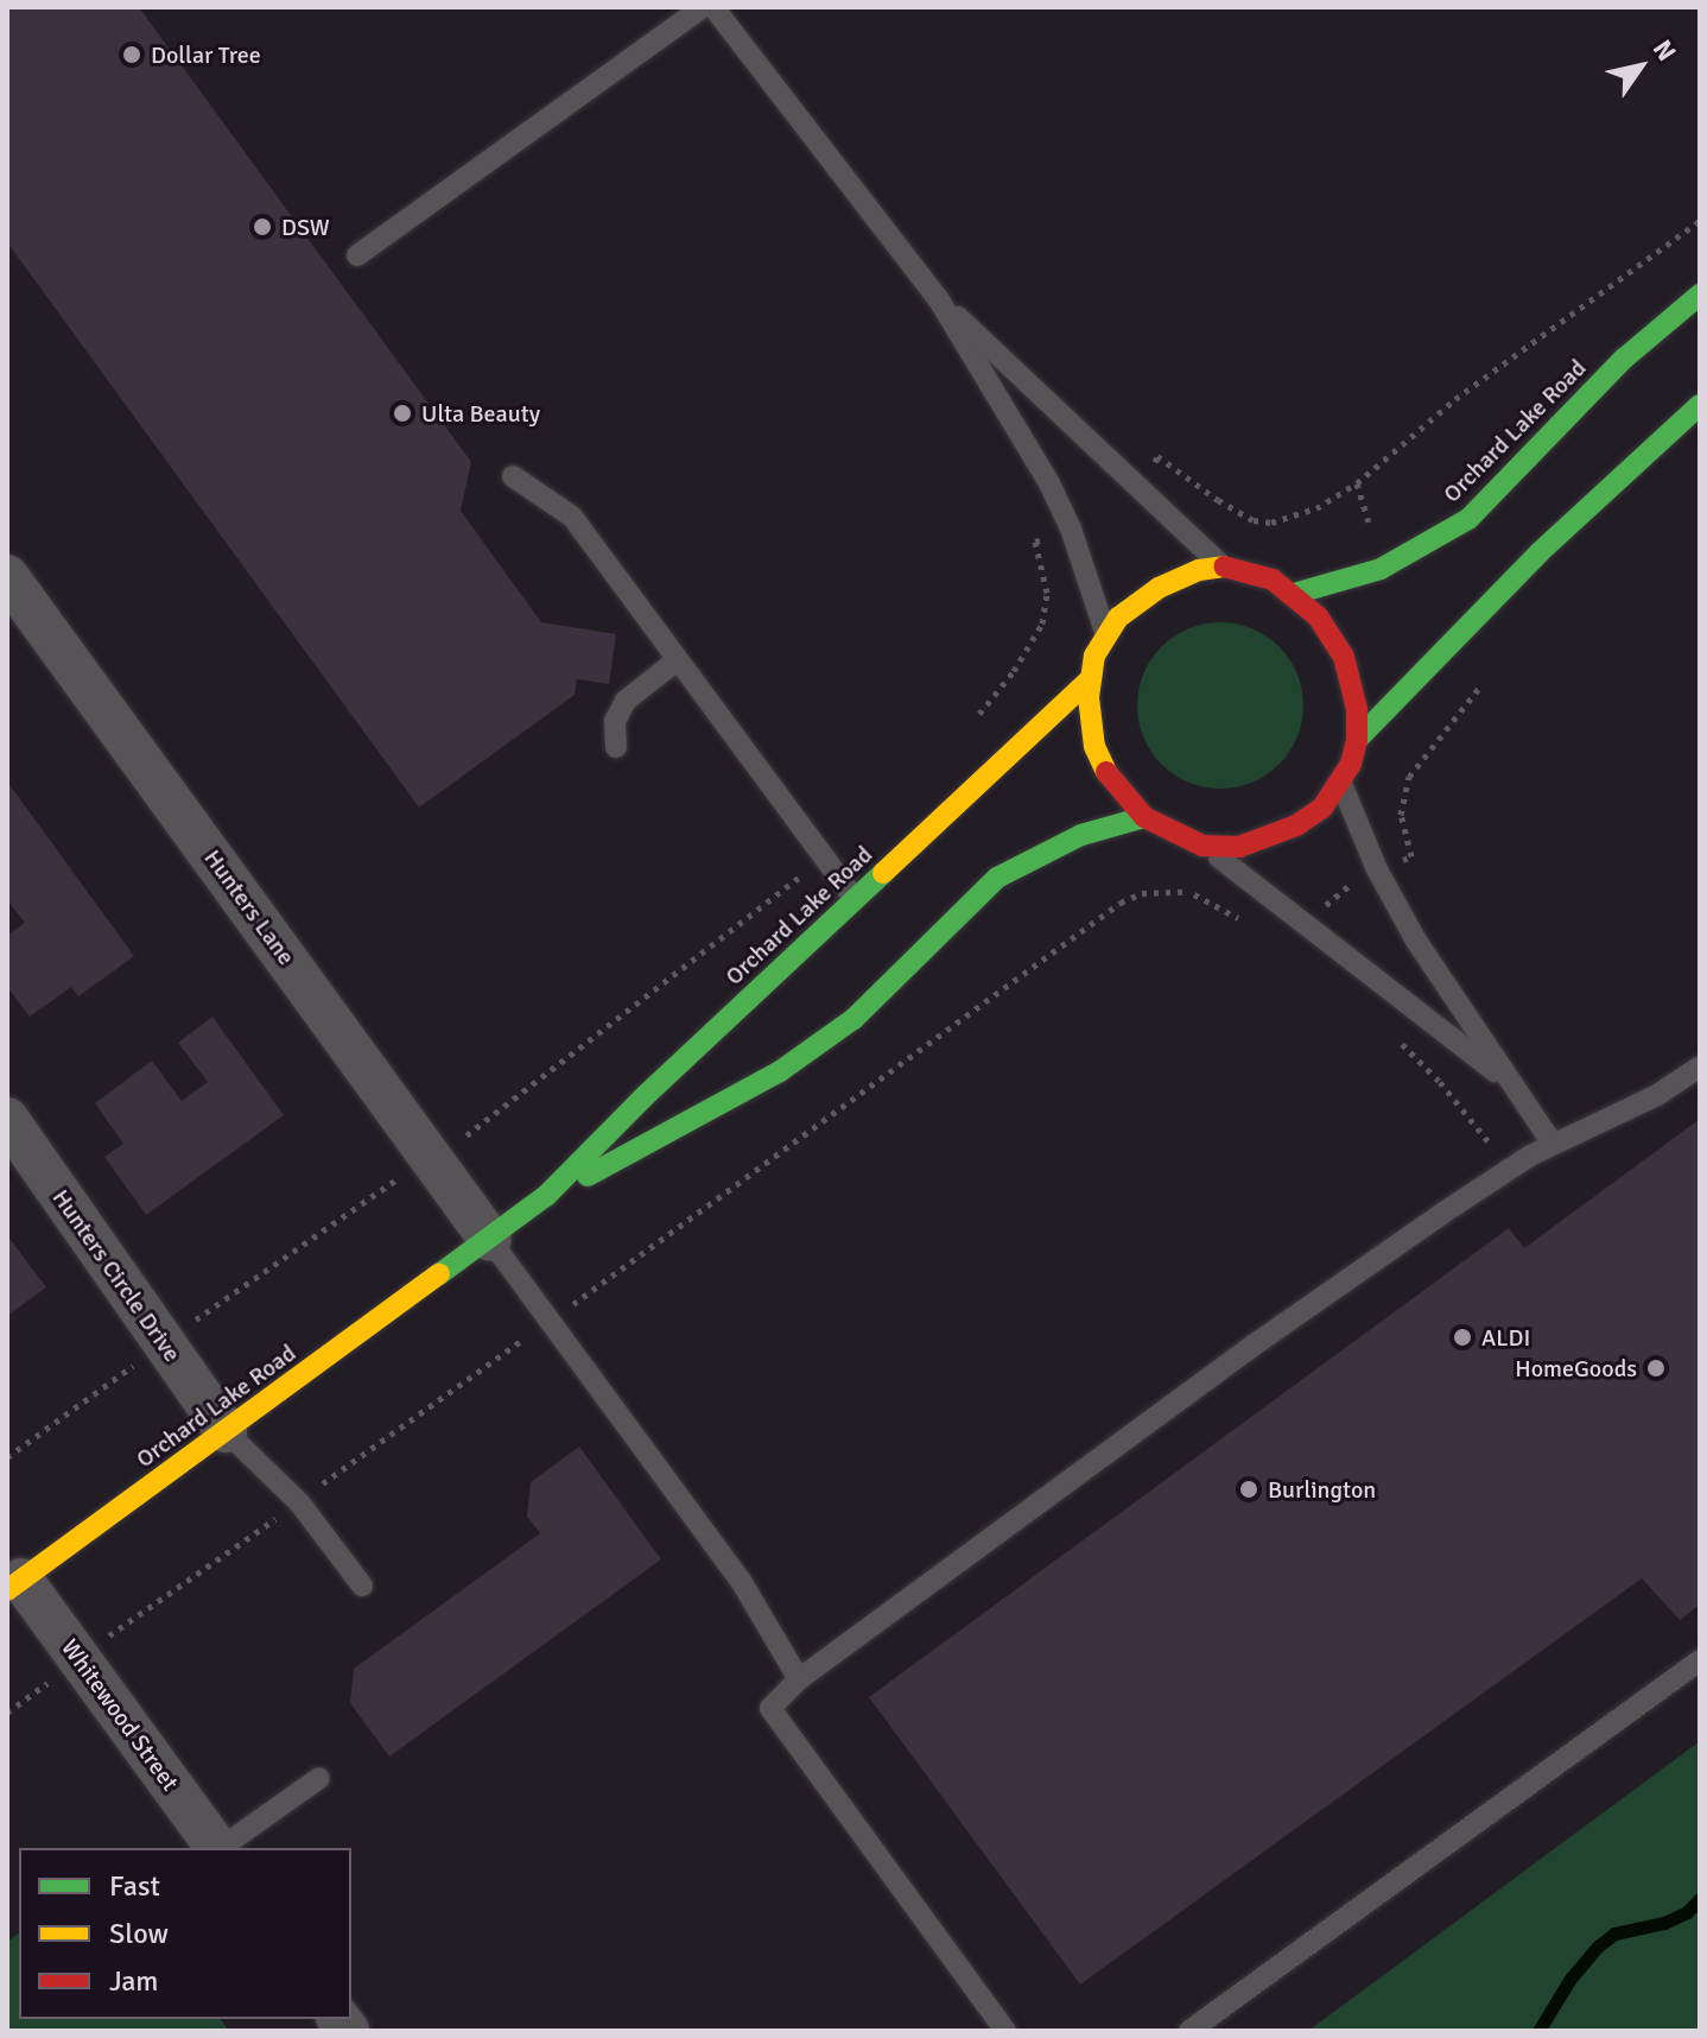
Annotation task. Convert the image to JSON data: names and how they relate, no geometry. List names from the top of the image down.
{
  "streets": {
    "main road": ["Orchard Lake Road"],
    "street": ["Hunters Lane", "Hunters Circle Drive", "Whitewood Street"]
  },
  "crossings": [
    ["Orchard Lake Road", "Hunters Lane"],
    ["Orchard Lake Road", "Hunters Circle Drive"],
    ["Orchard Lake Road", "Whitewood Street"]
  ],
  "places": [
    "Dollar Tree",
    "DSW",
    "Ulta Beauty",
    "ALDI",
    "HomeGoods",
    "Burlington"
  ],
  "legend": ["Fast", "Slow", "Jam"],
  "north": "top right"
}
